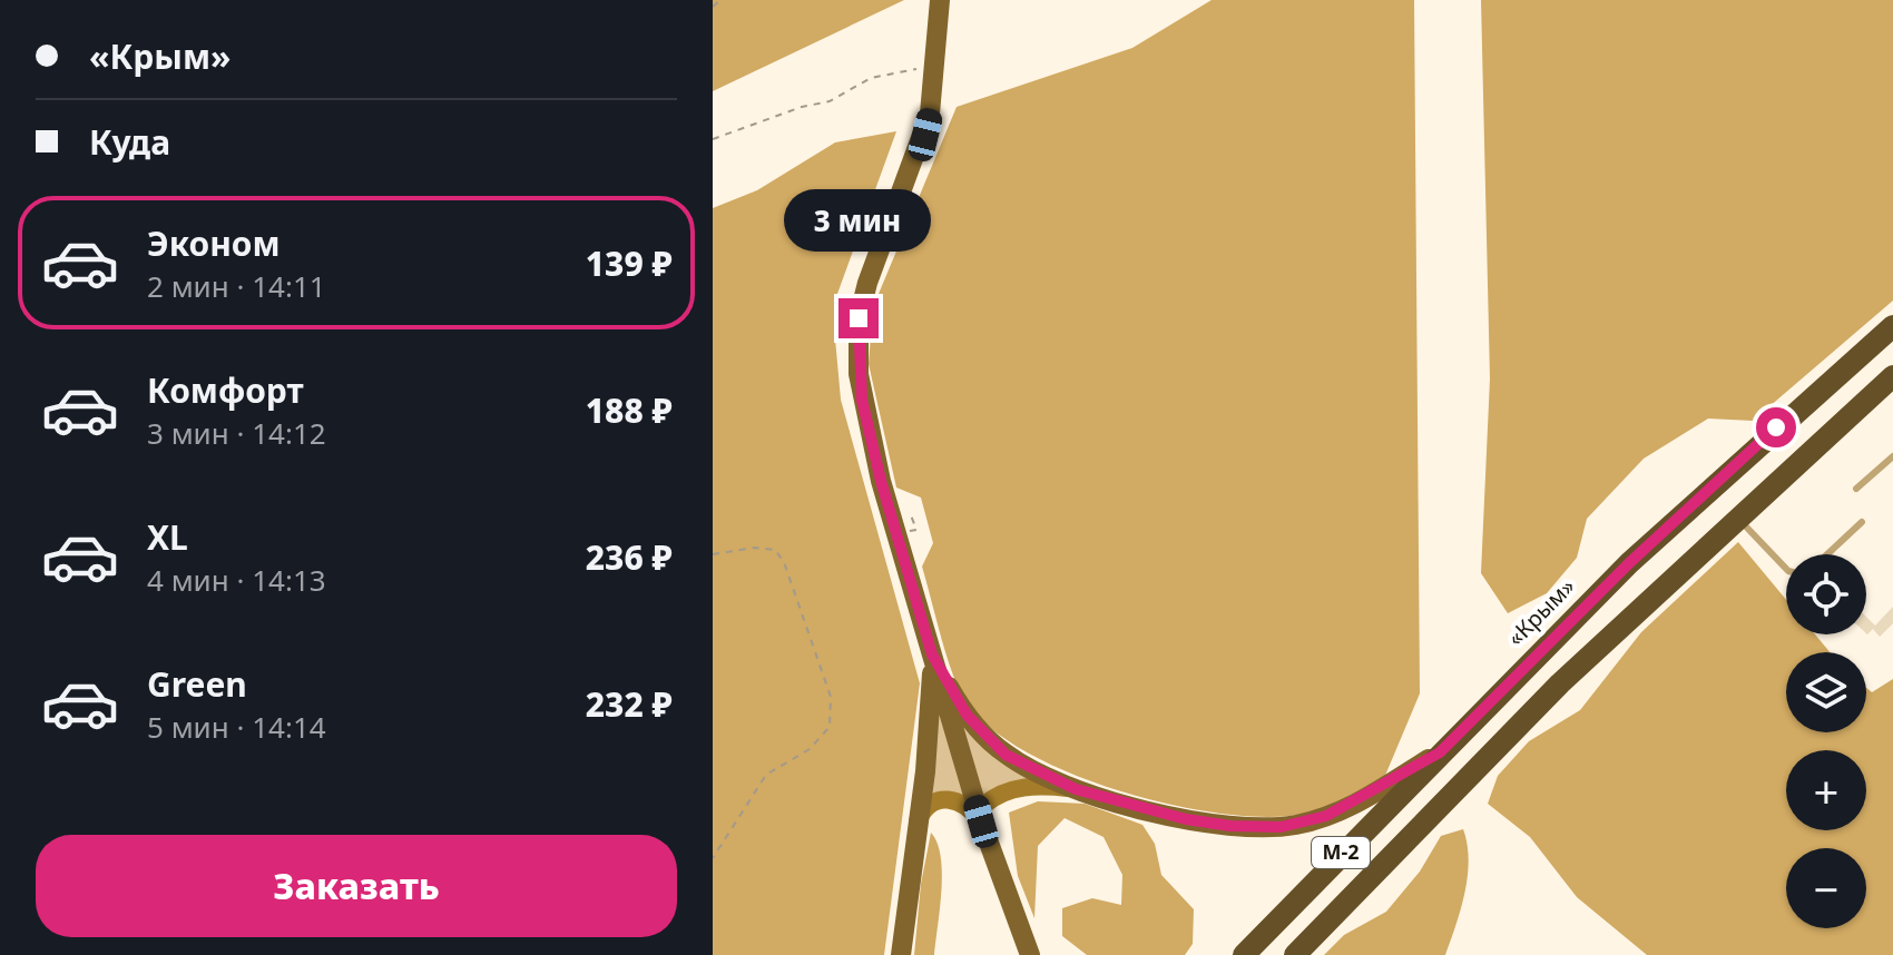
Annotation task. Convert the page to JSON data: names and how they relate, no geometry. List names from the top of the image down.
{
  "streets": {
    "highway": ["«Крым»", "М-2"]
  },
  "page": {
    "banner": ["«Крым»", "Куда"],
    "bubble": "3 мин",
    "list": [
      {
        "name": "Эконом",
        "note": "2 мин · 14:11",
        "value": "139 ₽"
      },
      {
        "name": "Комфорт",
        "note": "3 мин · 14:12",
        "value": "188 ₽"
      },
      {
        "name": "XL",
        "note": "4 мин · 14:13",
        "value": "236 ₽"
      },
      {
        "name": "Green",
        "note": "5 мин · 14:14",
        "value": "232 ₽"
      }
    ],
    "map_buttons": ["+", "−"],
    "buttons": "Заказать"
  }
}
